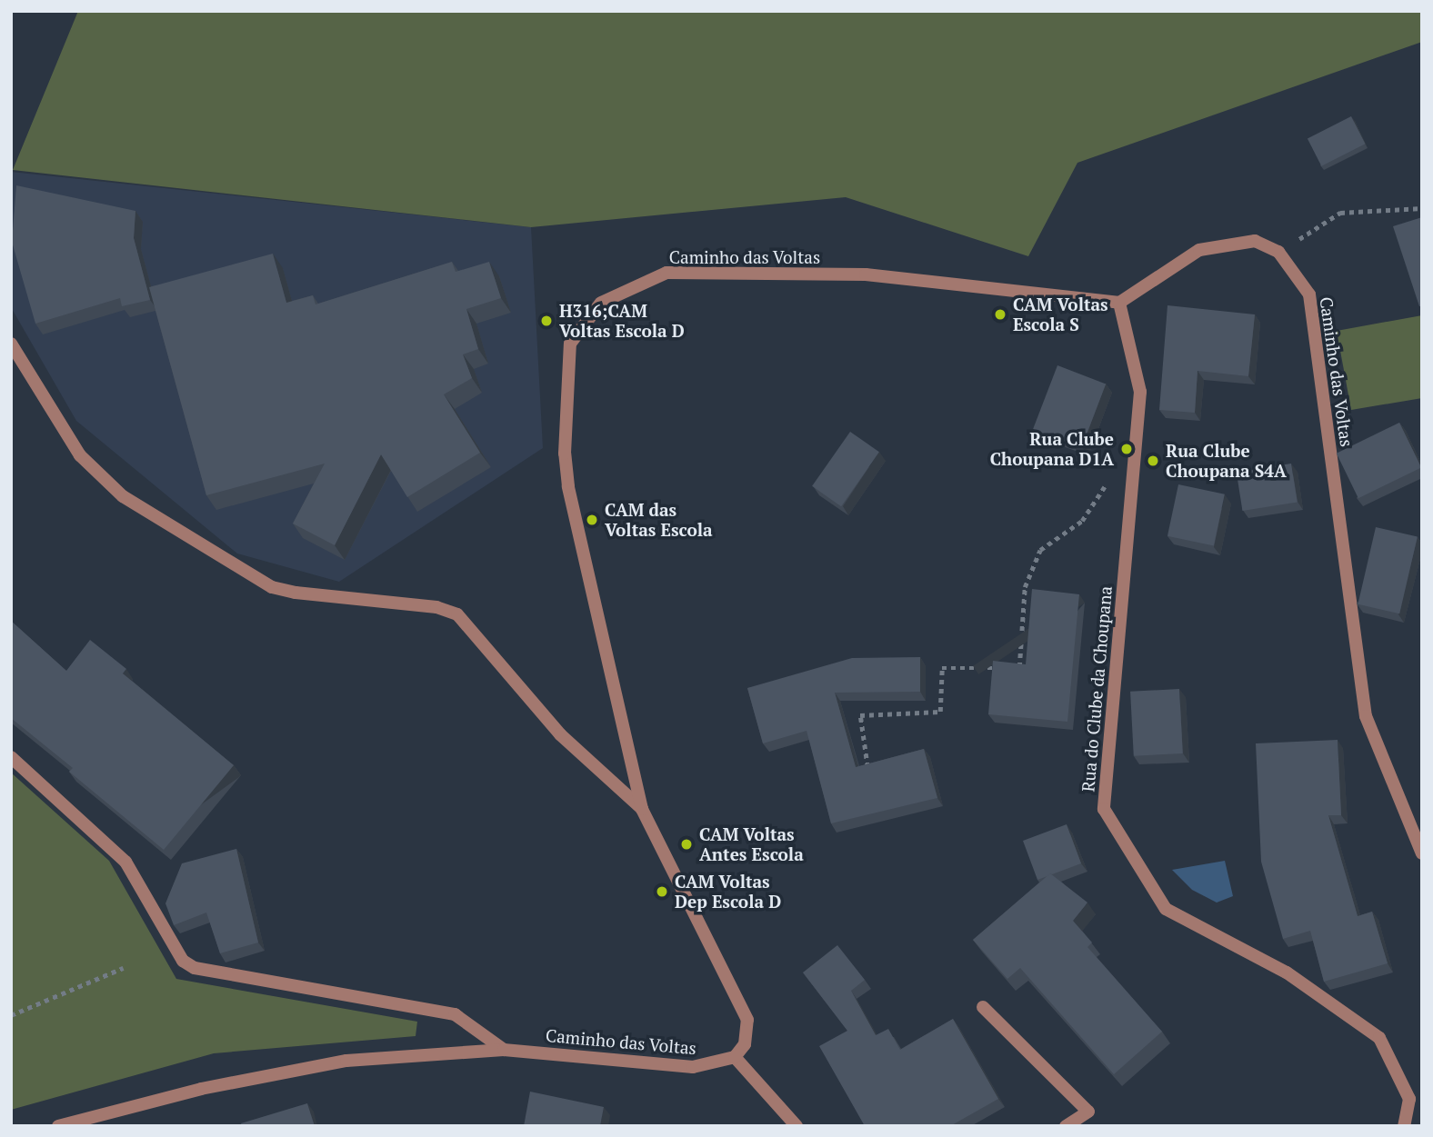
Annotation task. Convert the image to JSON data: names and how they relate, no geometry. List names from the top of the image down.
{
  "streets": {
    "street": ["Caminho das Voltas", "Rua do Clube da Choupana"]
  },
  "crossings": [
    ["Caminho das Voltas", "Rua do Clube da Choupana"]
  ],
  "places": [
    "CAM Voltas Escola S",
    "H316;CAM Voltas Escola D",
    "Rua Clube Choupana D1A",
    "Rua Clube Choupana S4A",
    "CAM das Voltas Escola",
    "CAM Voltas Antes Escola",
    "CAM Voltas Dep Escola D"
  ]
}
